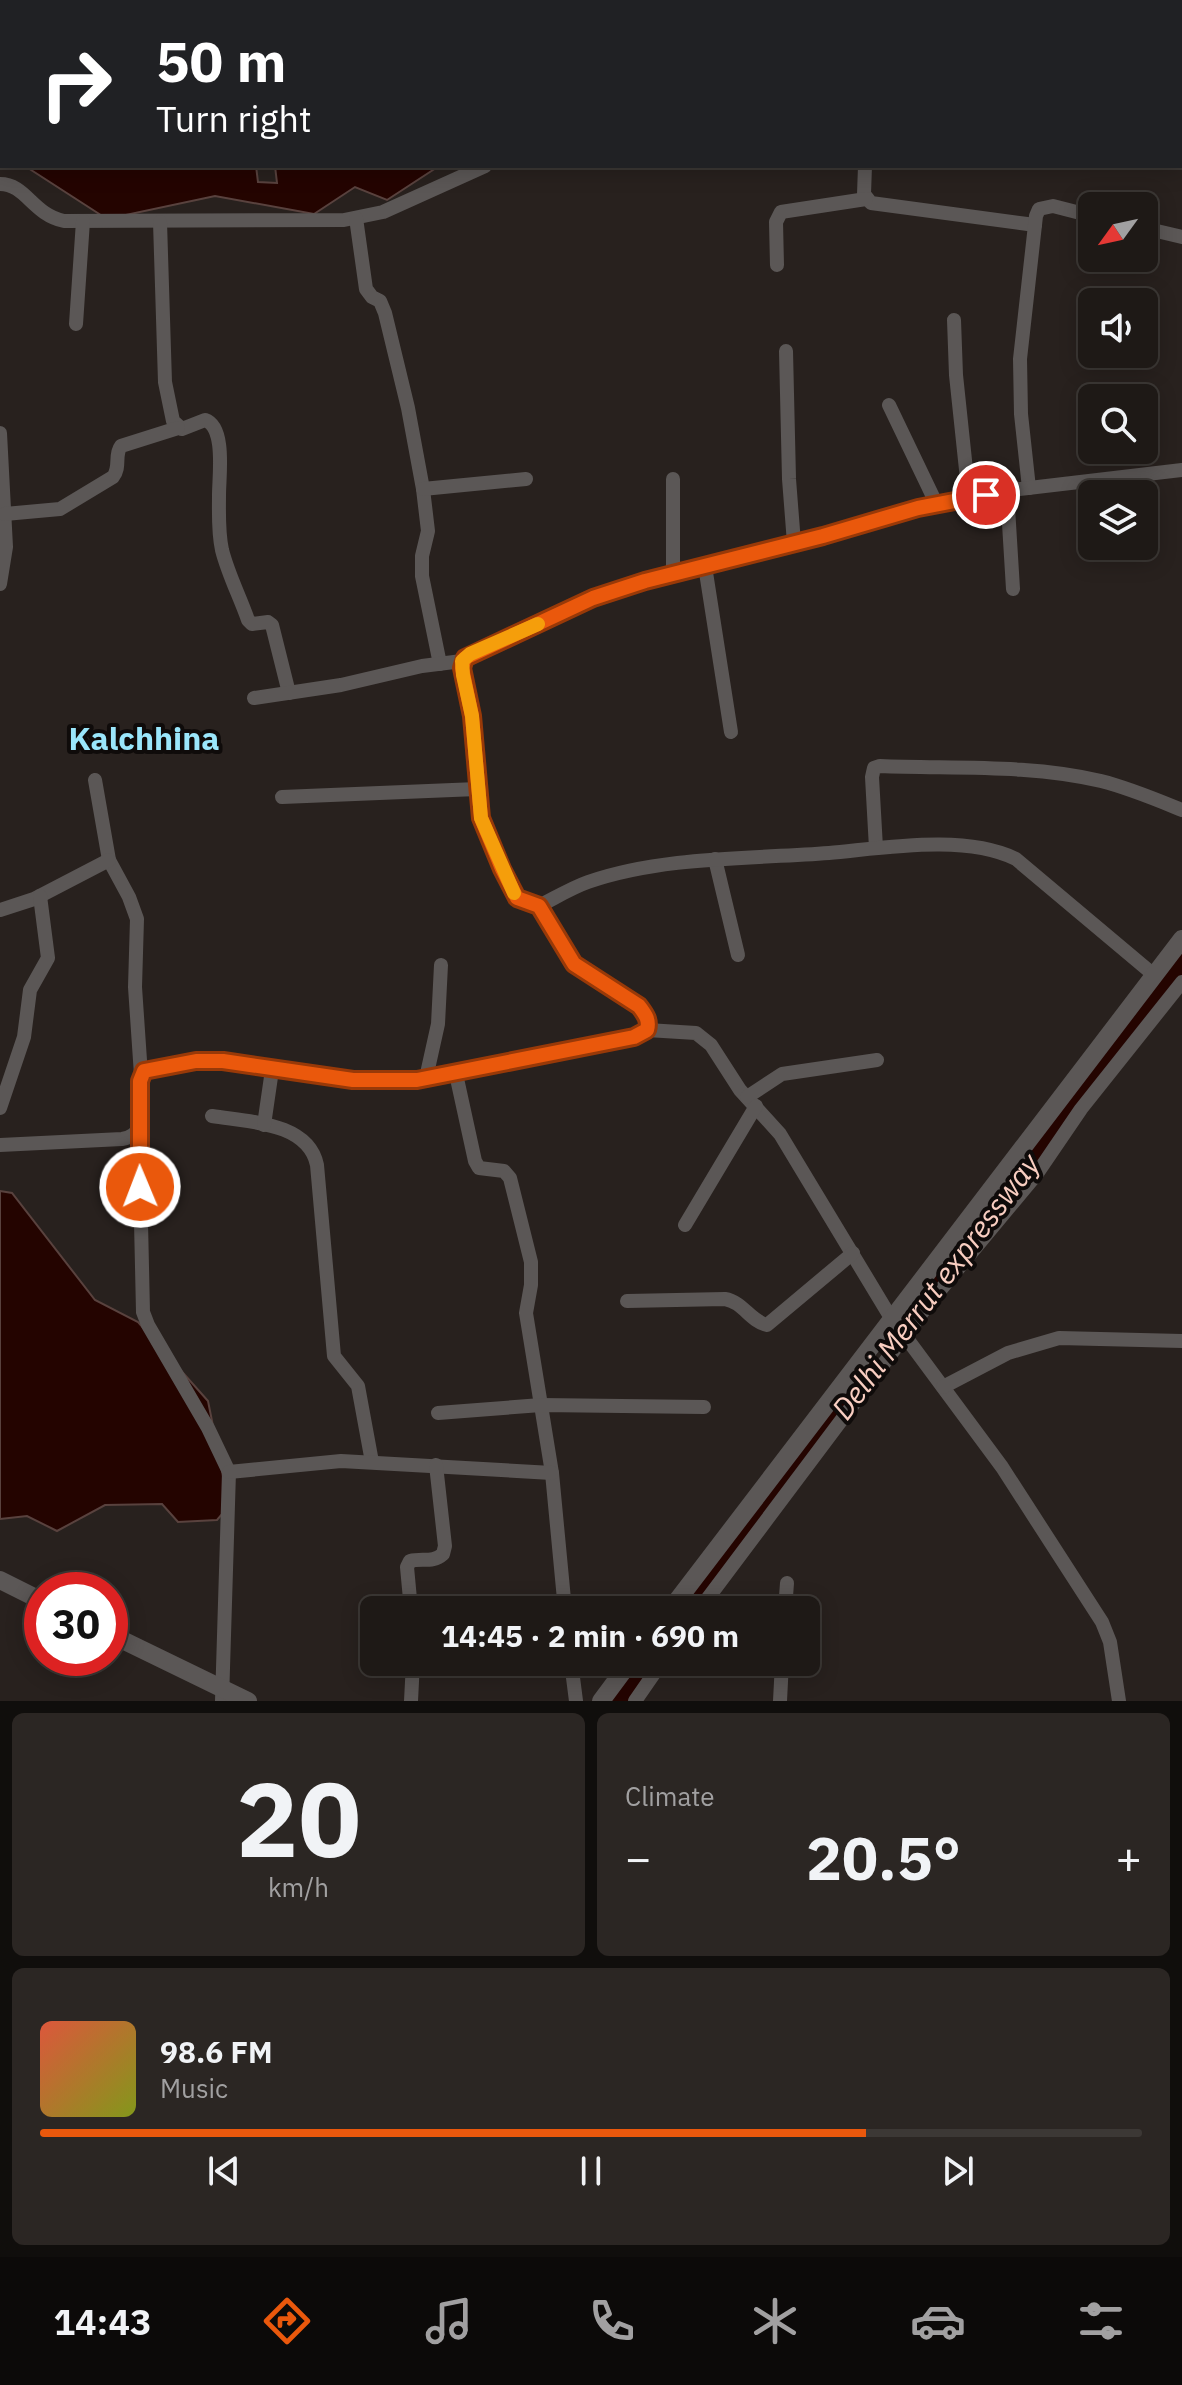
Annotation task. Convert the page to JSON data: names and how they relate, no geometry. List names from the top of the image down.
{
  "districts": ["Kalchhina"],
  "water": ["Delhi Merrut expressway"],
  "north": "bottom left",
  "page": {
    "turn": ["50 m", "Turn right"],
    "limit": "30",
    "trip": "14:45 · 2 min · 690 m",
    "tile": [
      ["20", "km/h"],
      "Climate"
    ],
    "heat": ["−", "20.5°", "+"],
    "song": ["98.6 FM", "Music"],
    "tabs": "14:43"
  }
}
